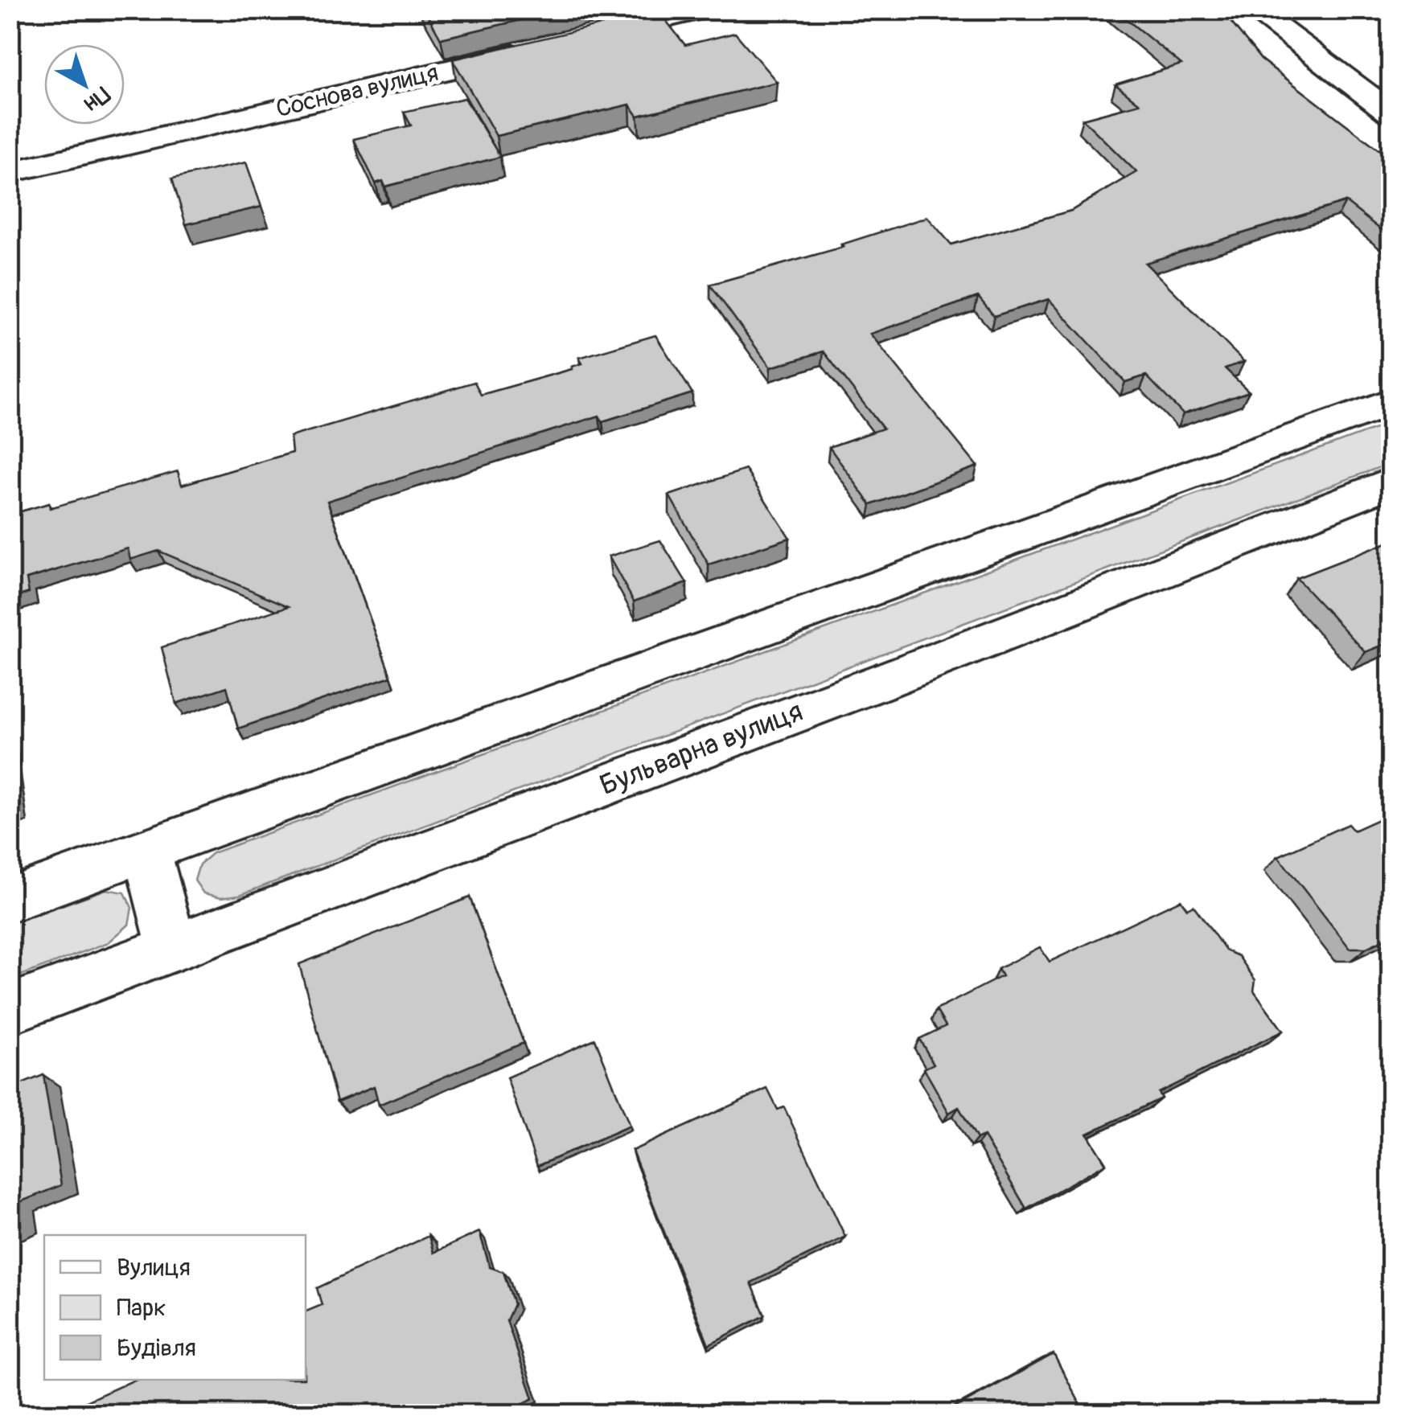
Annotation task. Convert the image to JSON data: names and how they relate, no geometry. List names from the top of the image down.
{
  "streets": {
    "street": ["Соснова вулиця", "Бульварна вулиця"]
  },
  "legend": ["Вулиця", "Парк", "Будівля"],
  "north": "bottom right"
}
